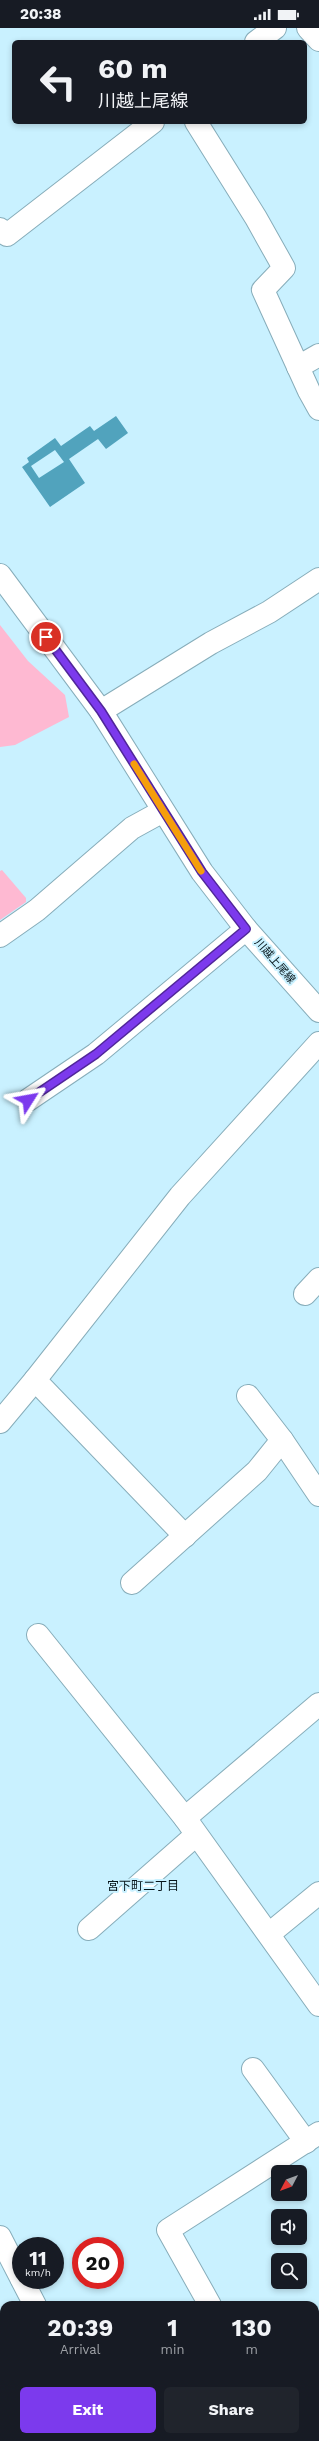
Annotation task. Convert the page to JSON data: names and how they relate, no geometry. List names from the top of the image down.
{
  "streets": {
    "street": ["川越上尾線"]
  },
  "districts": ["宮下町二丁目"],
  "north": "bottom left",
  "page": {
    "status": "20:38",
    "turn": ["60 m", "川越上尾線"],
    "speed": "11 km/h",
    "limit": "20",
    "eta": [
      "20:39",
      "Arrival",
      "1",
      "min",
      "130",
      "m"
    ],
    "buttons": ["Exit", "Share"]
  }
}
